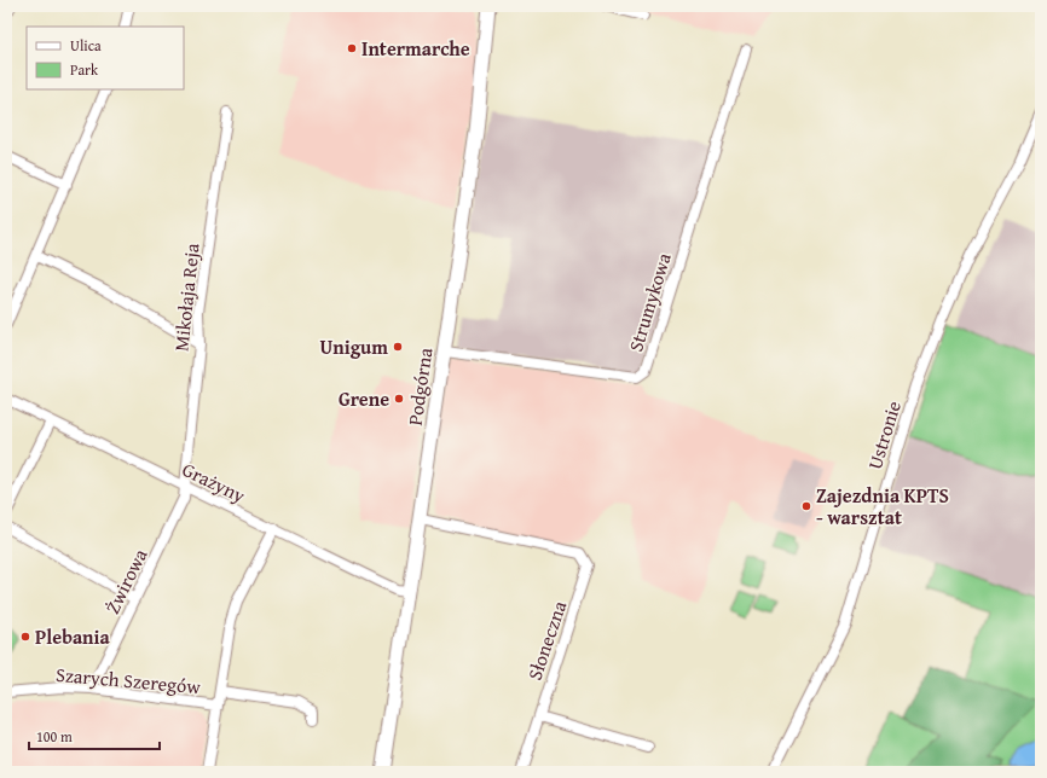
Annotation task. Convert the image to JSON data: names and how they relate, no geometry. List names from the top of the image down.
{
  "streets": {
    "main road": ["Podgórna"],
    "street": [
      "Mikołaja Reja",
      "Strumykowa",
      "Ustronie",
      "Grażyny",
      "Żwirowa",
      "Słoneczna",
      "Szarych Szeregów"
    ]
  },
  "crossings": [
    ["Mikołaja Reja", "Grażyny"],
    ["Mikołaja Reja", "Żwirowa"],
    ["Strumykowa", "Podgórna"],
    ["Podgórna", "Grażyny"],
    ["Podgórna", "Słoneczna"],
    ["Grażyny", "Żwirowa"],
    ["Żwirowa", "Szarych Szeregów"]
  ],
  "places": [
    "Intermarche",
    "Unigum",
    "Grene",
    "Zajezdnia KPTS - warsztat",
    "Plebania"
  ],
  "legend": ["Ulica", "Park"],
  "scale_bar": "100 m"
}
